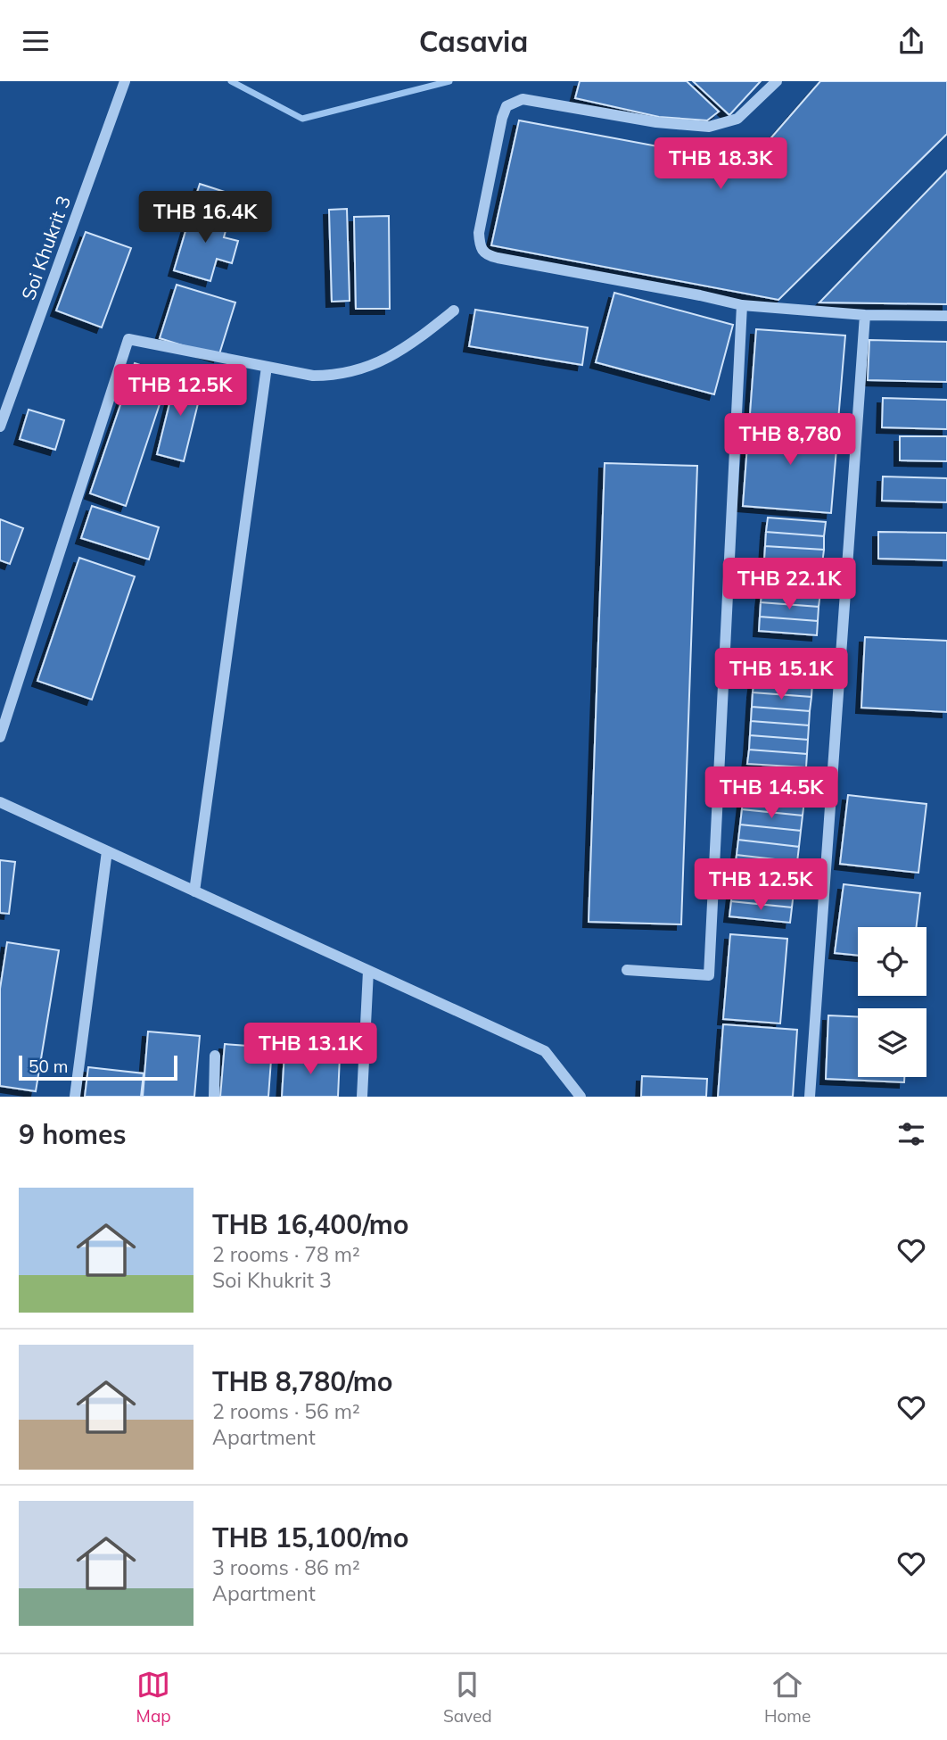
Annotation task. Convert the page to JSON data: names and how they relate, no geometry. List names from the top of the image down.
{
  "streets": {
    "street": ["Soi Khukrit 3"]
  },
  "scale_bar": "50 m",
  "page": {
    "header": "Casavia",
    "price": [
      "THB 18.3K",
      "THB 16.4K",
      "THB 12.5K",
      "THB 8,780",
      "THB 22.1K",
      "THB 15.1K",
      "THB 14.5K",
      "THB 12.5K",
      "THB 13.1K"
    ],
    "scale": "50 m",
    "heading": "9 homes",
    "list": [
      {
        "name": "THB 16,400/mo",
        "note": "2 rooms · 78 m² · Soi Khukrit 3"
      },
      {
        "name": "THB 8,780/mo",
        "note": "2 rooms · 56 m² · Apartment"
      },
      {
        "name": "THB 15,100/mo",
        "note": "3 rooms · 86 m² · Apartment"
      }
    ],
    "tabs": ["Map", "Saved", "Home"]
  }
}
